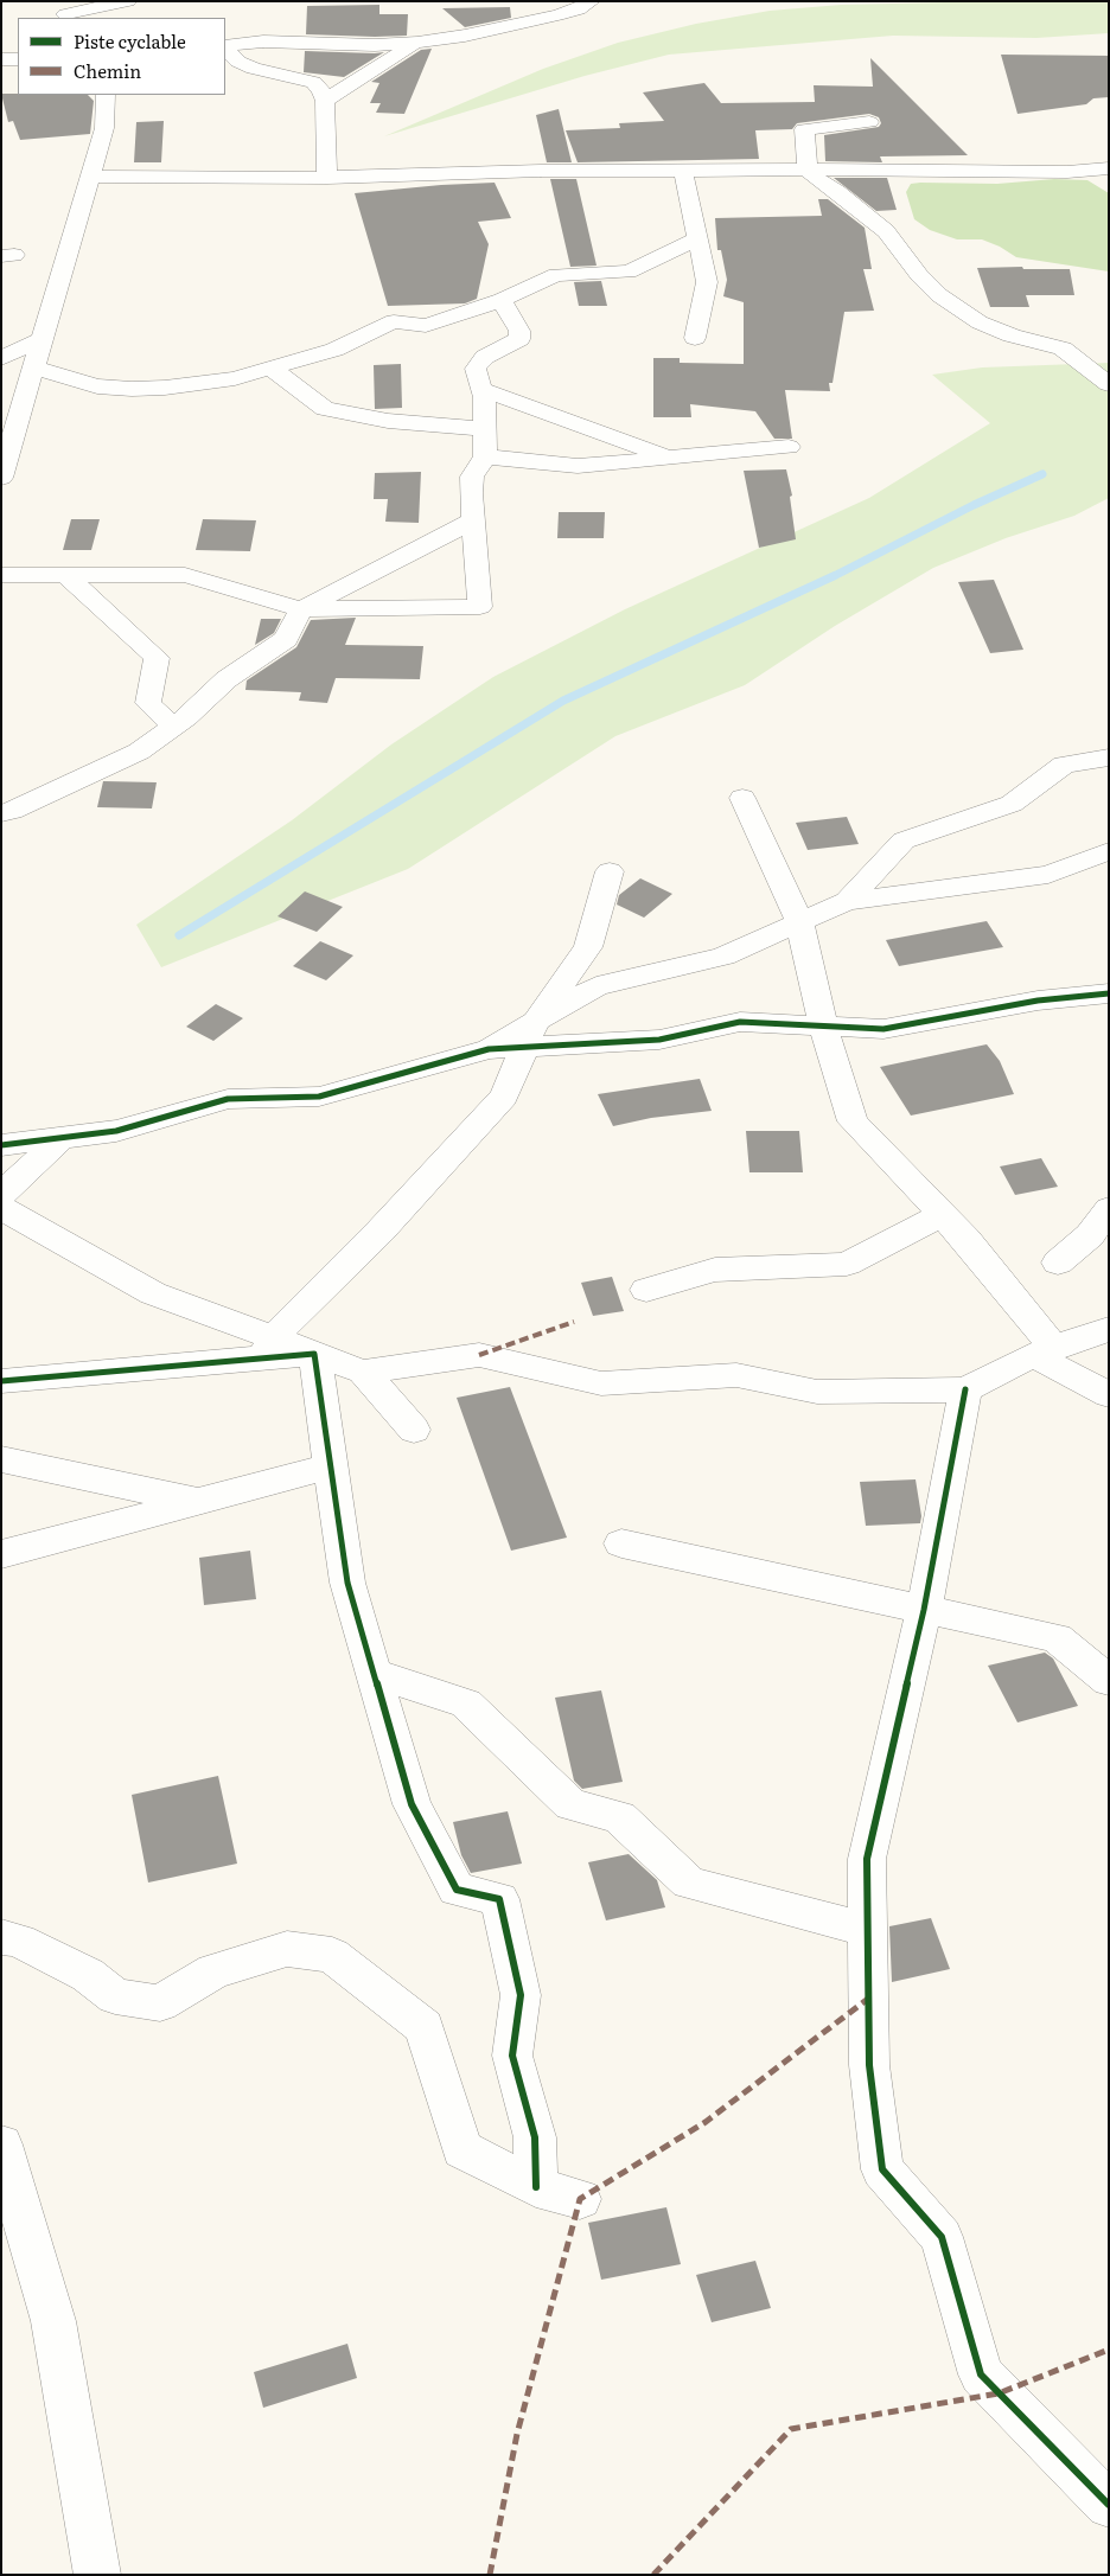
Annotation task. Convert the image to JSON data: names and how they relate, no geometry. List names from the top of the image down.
{
  "legend": ["Piste cyclable", "Chemin"]
}
